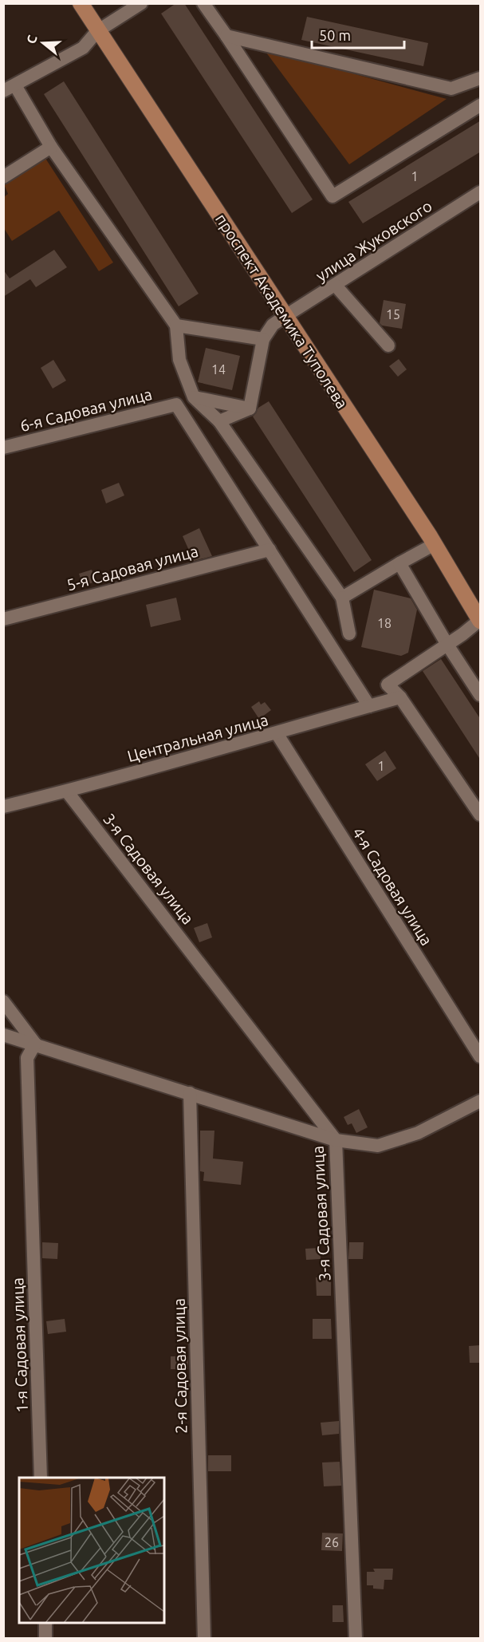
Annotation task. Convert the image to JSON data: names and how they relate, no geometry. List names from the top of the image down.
{
  "streets": {
    "main road": ["проспект Академика Туполева"],
    "street": [
      "улица Жуковского",
      "6-я Садовая улица",
      "5-я Садовая улица",
      "Центральная улица",
      "3-я Садовая улица",
      "4-я Садовая улица",
      "1-я Садовая улица",
      "2-я Садовая улица"
    ]
  },
  "crossings": [
    ["улица Жуковского", "проспект Академика Туполева"],
    ["6-я Садовая улица", "5-я Садовая улица"],
    ["Центральная улица", "3-я Садовая улица"],
    ["Центральная улица", "4-я Садовая улица"]
  ],
  "house_numbers": [
    "1",
    "15",
    "14",
    "18",
    "1",
    "26"
  ],
  "scale_bar": "50 m",
  "north": "left"
}
